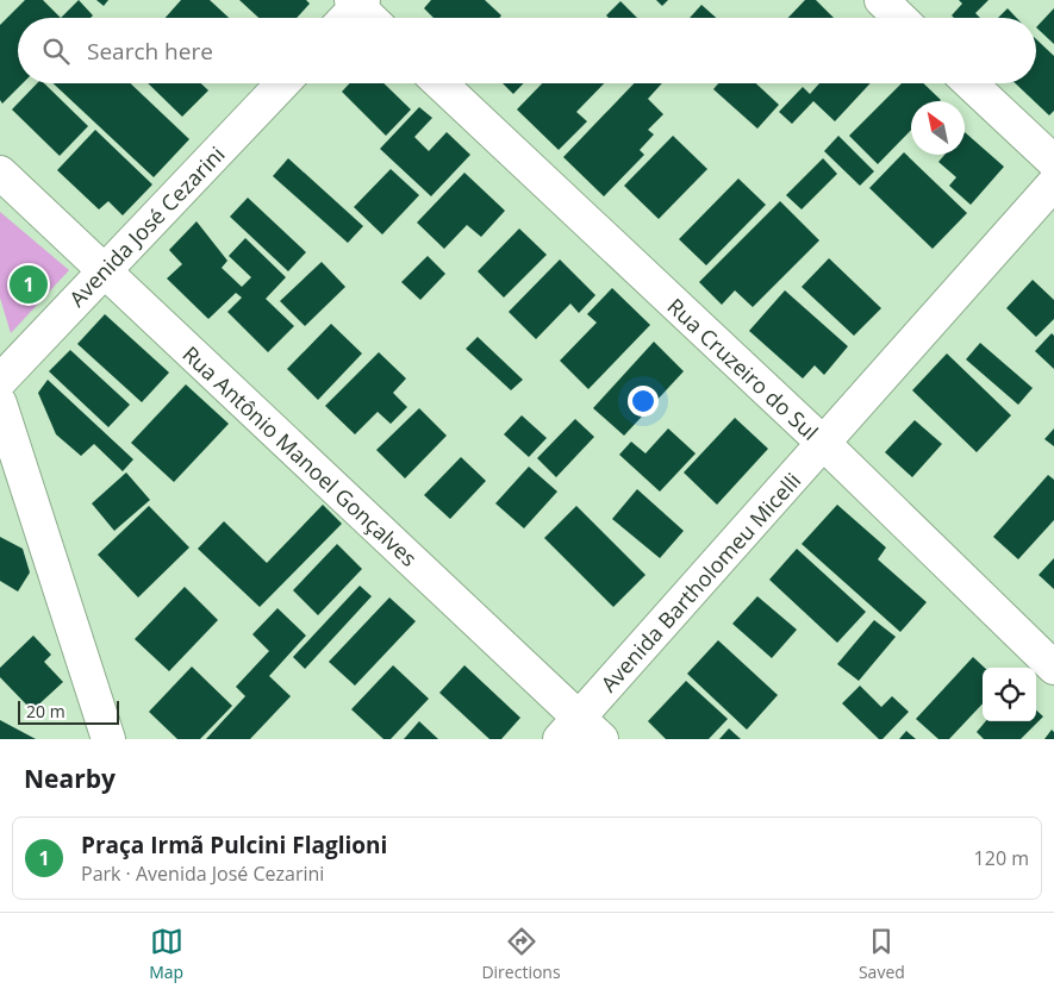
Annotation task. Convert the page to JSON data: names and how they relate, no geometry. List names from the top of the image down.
{
  "streets": {
    "street": [
      "Avenida José Cezarini",
      "Rua Cruzeiro do Sul",
      "Rua Antônio Manoel Gonçalves",
      "Avenida Bartholomeu Micelli"
    ]
  },
  "crossings": [
    ["Avenida José Cezarini", "Rua Antônio Manoel Gonçalves"],
    ["Rua Cruzeiro do Sul", "Avenida Bartholomeu Micelli"],
    ["Rua Antônio Manoel Gonçalves", "Avenida Bartholomeu Micelli"]
  ],
  "scale_bar": "20 m",
  "north": "top left",
  "page": {
    "search": "Search here",
    "pins": "1",
    "scale": "20 m",
    "heading": "Nearby",
    "list": [
      {
        "mark": "1",
        "name": "Praça Irmã Pulcini Flaglioni",
        "note": "Park · Avenida José Cezarini",
        "value": "120 m"
      }
    ],
    "nav": ["Map", "Directions", "Saved"]
  }
}
